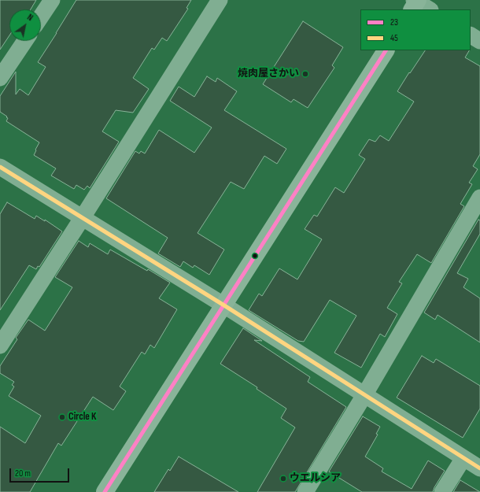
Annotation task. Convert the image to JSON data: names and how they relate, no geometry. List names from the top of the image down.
{
  "places": ["焼肉屋さかい", "Circle K", "ウエルシア"],
  "lines": ["transit line 23", "transit line 45"],
  "legend": ["23", "45"],
  "scale_bar": "20 m",
  "north": "top right"
}
